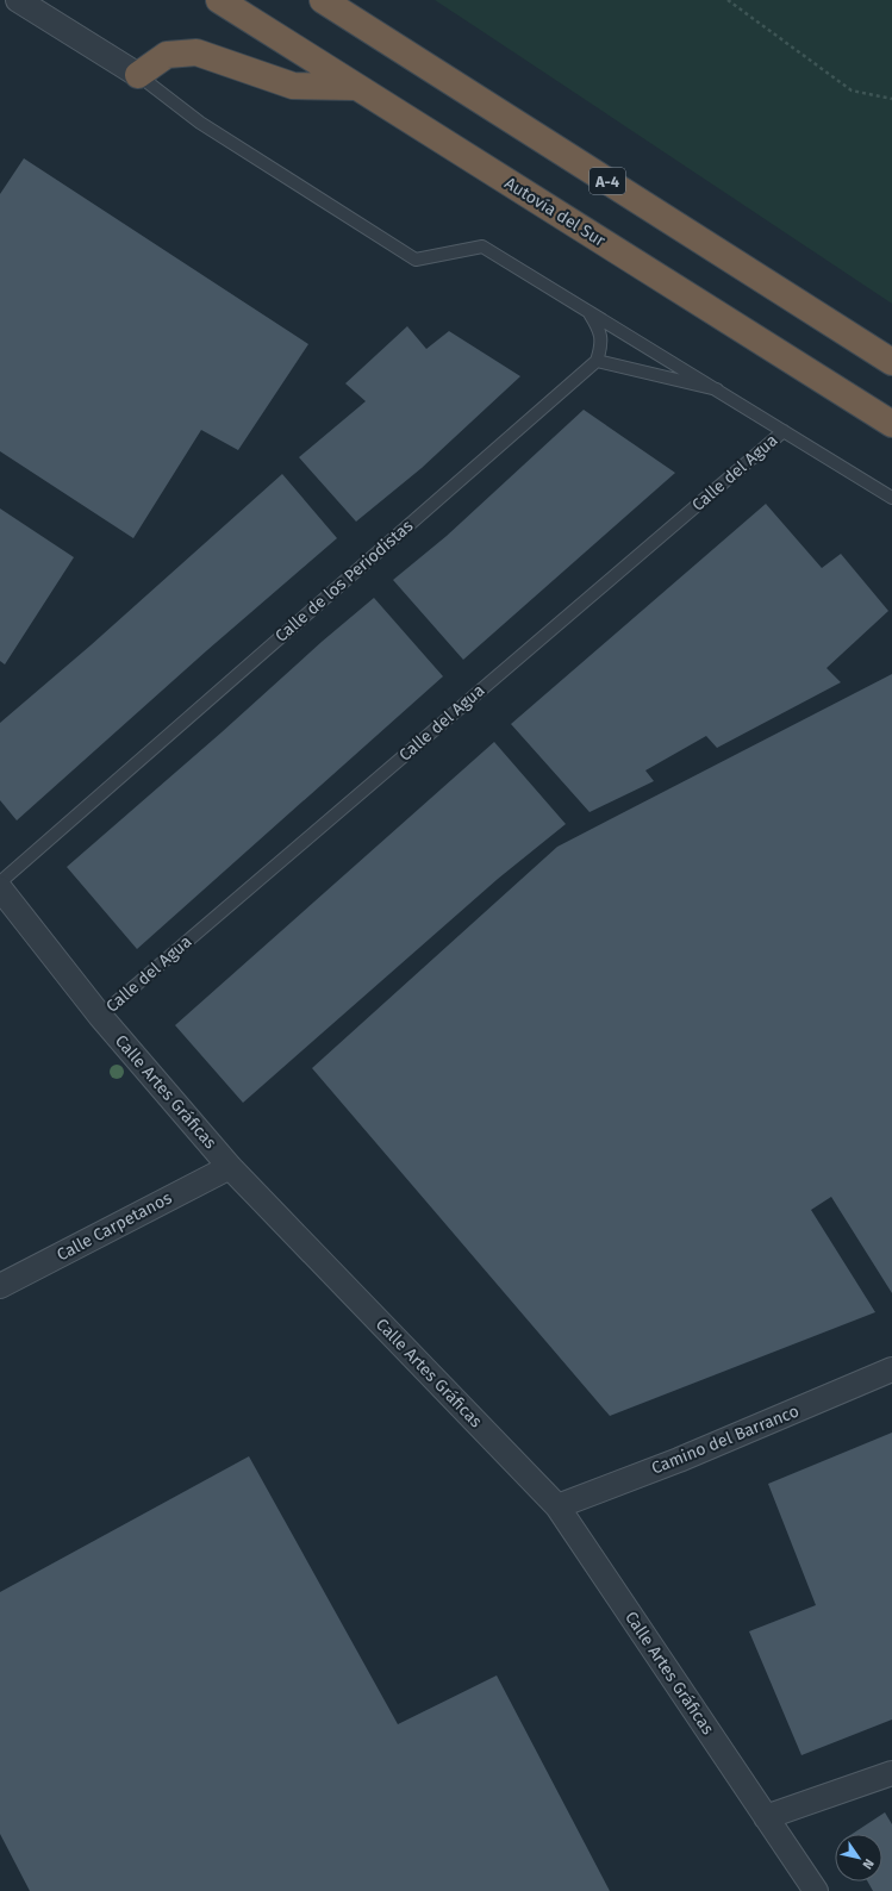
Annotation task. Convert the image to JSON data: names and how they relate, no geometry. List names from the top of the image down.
{
  "streets": {
    "highway": ["A-4", "Autovía del Sur"],
    "street": ["Calle Artes Gráficas", "Calle Carpetanos", "Camino del Barranco"],
    "lane": ["Calle del Agua", "Calle de los Periodistas"]
  },
  "crossings": [
    ["Calle del Agua", "Calle Artes Gráficas"],
    ["Calle Artes Gráficas", "Calle Carpetanos"],
    ["Calle Artes Gráficas", "Camino del Barranco"]
  ],
  "north": "bottom right"
}
